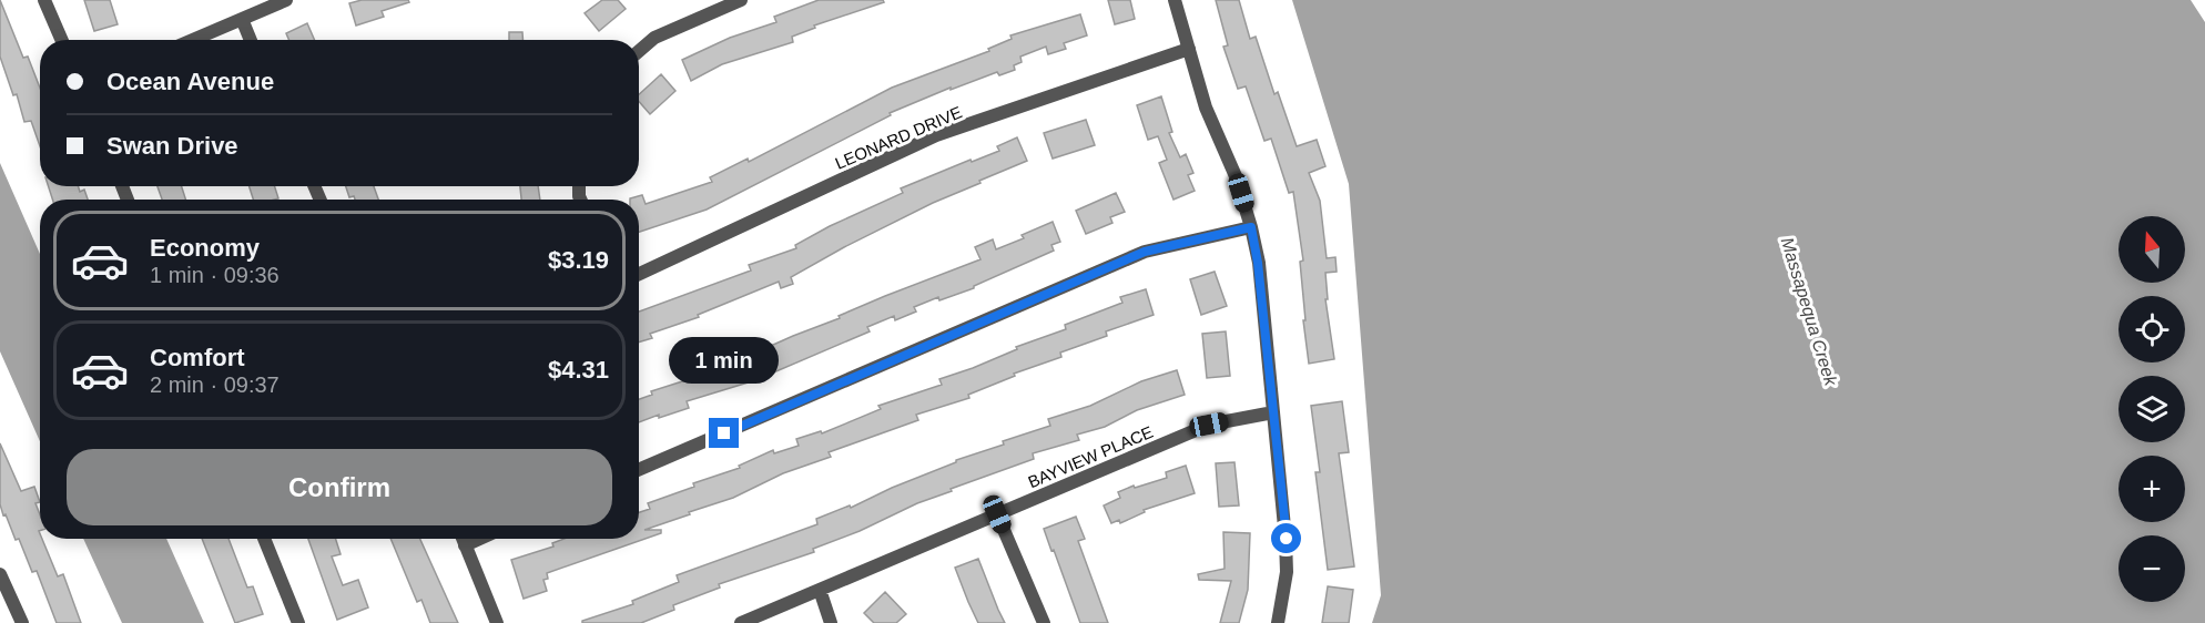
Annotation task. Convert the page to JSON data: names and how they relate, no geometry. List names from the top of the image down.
{
  "streets": {
    "street": ["LEONARD DRIVE", "BAYVIEW PLACE"]
  },
  "water": ["Massapequa Creek"],
  "north": "top",
  "page": {
    "banner": ["Ocean Avenue", "Swan Drive"],
    "list": [
      {
        "name": "Economy",
        "note": "1 min · 09:36",
        "value": "$3.19"
      },
      {
        "name": "Comfort",
        "note": "2 min · 09:37",
        "value": "$4.31"
      }
    ],
    "map_buttons": ["+", "−"],
    "bubble": "1 min",
    "buttons": "Confirm"
  }
}
